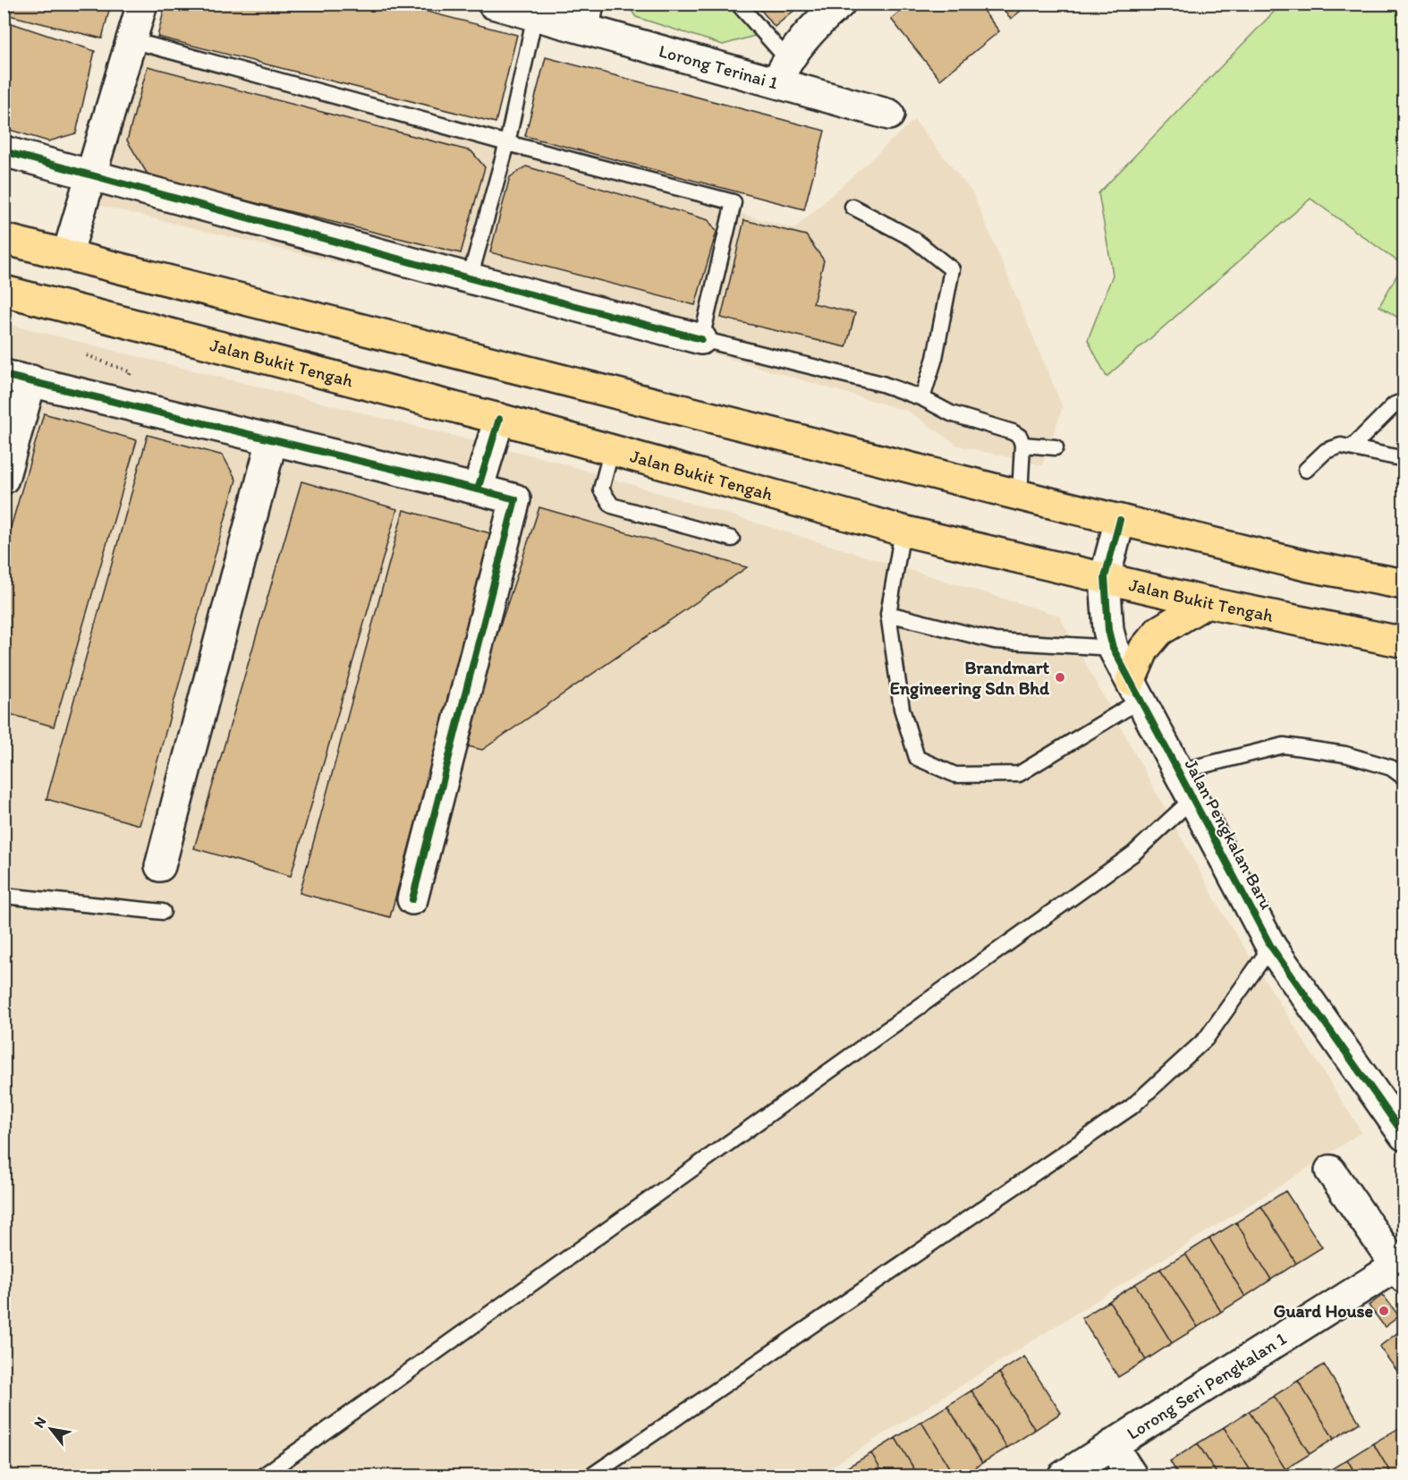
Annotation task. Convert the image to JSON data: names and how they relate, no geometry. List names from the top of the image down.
{
  "streets": {
    "highway": ["Jalan Bukit Tengah"],
    "street": ["Lorong Terinai 1", "Jalan Pengkalan Baru", "Lorong Seri Pengkalan 1"]
  },
  "crossings": [
    ["Jalan Bukit Tengah", "Jalan Pengkalan Baru"]
  ],
  "places": ["Brandmart Engineering Sdn Bhd", "Guard House"],
  "north": "top left"
}
